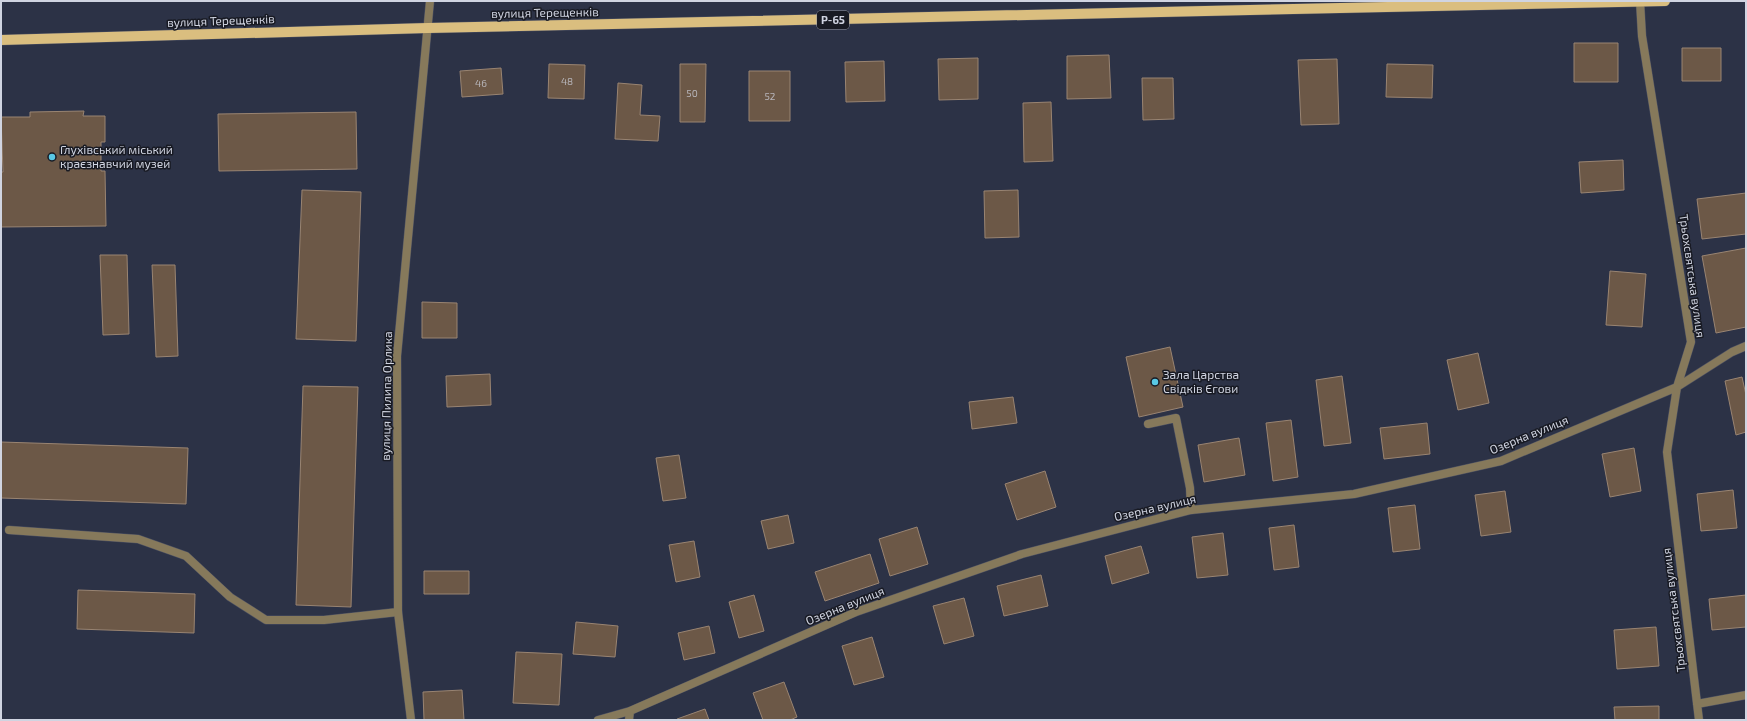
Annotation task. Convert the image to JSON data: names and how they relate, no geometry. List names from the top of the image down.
{
  "streets": {
    "main road": ["вулиця Терещенків", "Р-65"],
    "street": ["Трьохсвятська вулиця", "вулиця Пилипа Орлика", "Озерна вулиця"]
  },
  "crossings": [
    ["вулиця Терещенків", "Трьохсвятська вулиця"],
    ["вулиця Терещенків", "вулиця Пилипа Орлика"],
    ["Трьохсвятська вулиця", "Озерна вулиця"]
  ],
  "places": ["Глухівський міський краєзнавчий музей", "Зала Царства Свідків Єгови"],
  "house_numbers": [
    "48",
    "46",
    "50",
    "52"
  ]
}
